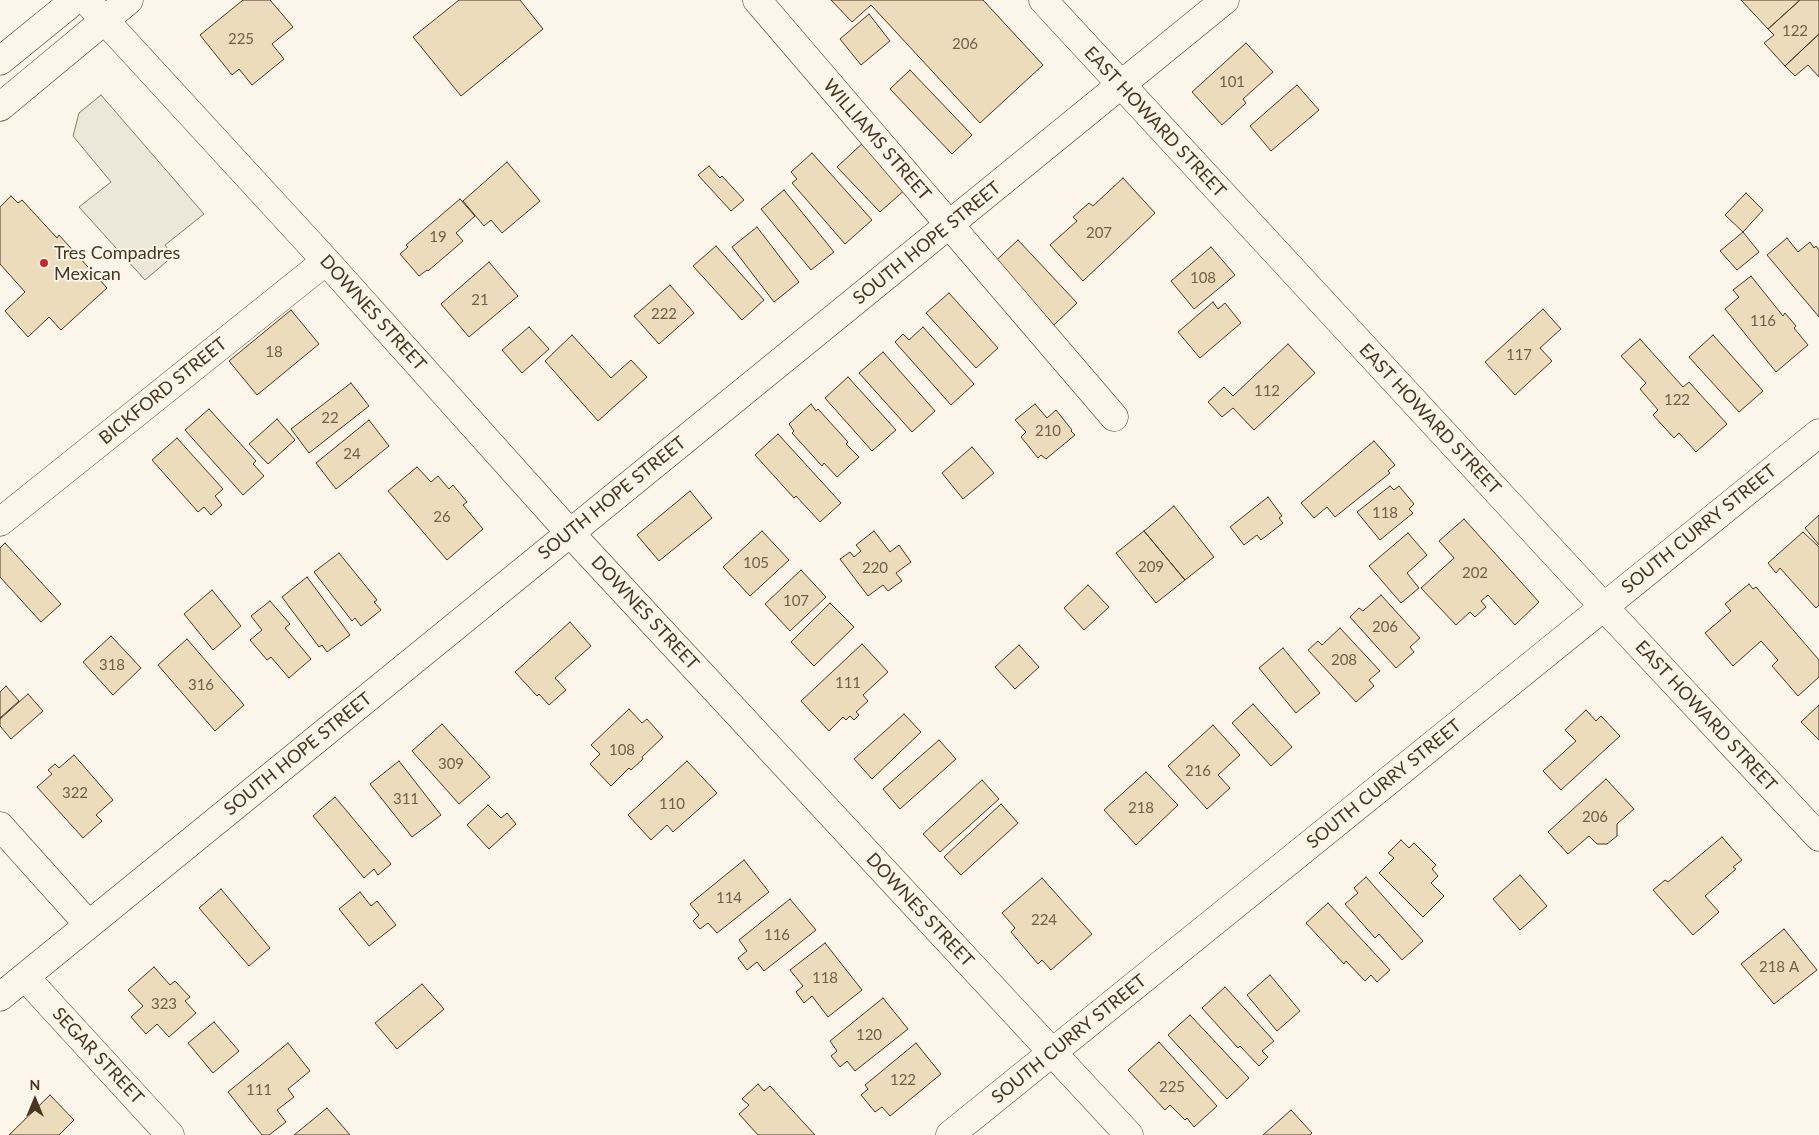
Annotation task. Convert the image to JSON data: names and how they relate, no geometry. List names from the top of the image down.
{
  "streets": {
    "street": [
      "EAST HOWARD STREET",
      "WILLIAMS STREET",
      "SOUTH HOPE STREET",
      "DOWNES STREET",
      "BICKFORD STREET",
      "SOUTH CURRY STREET",
      "SEGAR STREET"
    ]
  },
  "crossings": [
    ["EAST HOWARD STREET", "SOUTH HOPE STREET"],
    ["EAST HOWARD STREET", "SOUTH CURRY STREET"],
    ["WILLIAMS STREET", "SOUTH HOPE STREET"],
    ["SOUTH HOPE STREET", "DOWNES STREET"],
    ["SOUTH HOPE STREET", "SEGAR STREET"],
    ["DOWNES STREET", "BICKFORD STREET"],
    ["DOWNES STREET", "SOUTH CURRY STREET"]
  ],
  "places": ["Tres Compadres Mexican"],
  "house_numbers": [
    "122",
    "225",
    "206",
    "101",
    "207",
    "19",
    "108",
    "21",
    "222",
    "116",
    "18",
    "117",
    "112",
    "122",
    "22",
    "210",
    "24",
    "118",
    "26",
    "105",
    "209",
    "220",
    "202",
    "107",
    "206",
    "208",
    "318",
    "111",
    "316",
    "108",
    "309",
    "216",
    "322",
    "311",
    "110",
    "218",
    "206",
    "114",
    "224",
    "116",
    "218 A",
    "118",
    "323",
    "120",
    "122",
    "225",
    "111"
  ],
  "north": "top"
}
